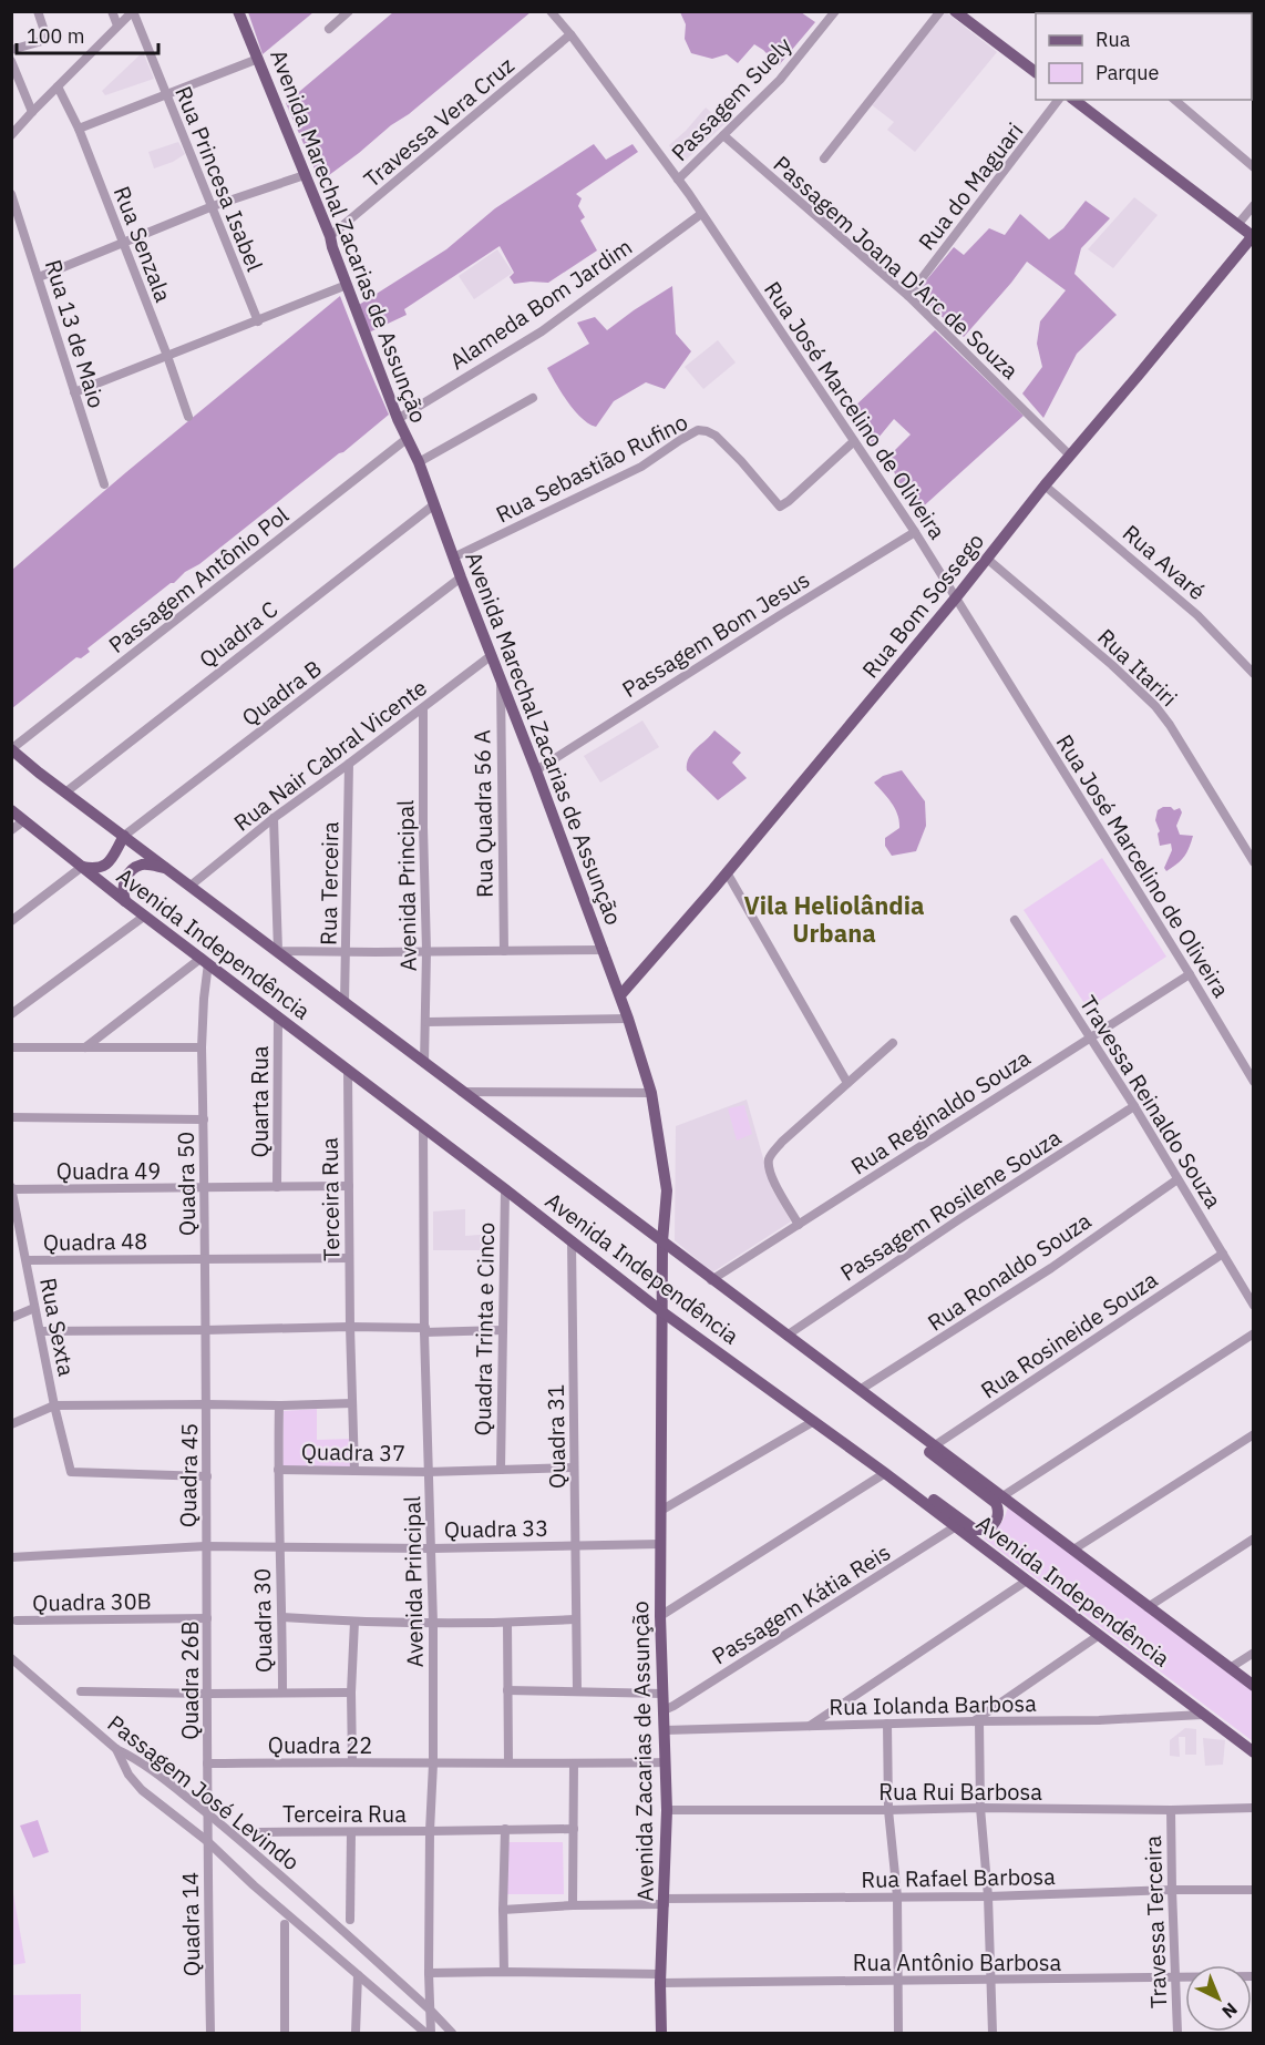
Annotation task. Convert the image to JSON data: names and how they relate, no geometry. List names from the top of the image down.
{
  "streets": {
    "main road": [
      "Avenida Marechal Zacarias de Assunção",
      "Rua Bom Sossego",
      "Avenida Independência",
      "Avenida Zacarias de Assunção"
    ],
    "street": [
      "Passagem Suely",
      "Travessa Vera Cruz",
      "Rua Princesa Isabel",
      "Rua do Maguari",
      "Rua Senzala",
      "Passagem Joana D'Arc de Souza",
      "Alameda Bom Jardim",
      "Rua 13 de Maio",
      "Rua José Marcelino de Oliveira",
      "Rua Sebastião Rufino",
      "Rua Avaré",
      "Passagem Antônio Pol",
      "Quadra C",
      "Passagem Bom Jesus",
      "Rua Itariri",
      "Quadra B",
      "Rua Nair Cabral Vicente",
      "Rua Quadra 56 A",
      "Rua Terceira",
      "Avenida Principal",
      "Quarta Rua",
      "Travessa Reinaldo Souza",
      "Rua Reginaldo Souza",
      "Quadra 49",
      "Quadra 50",
      "Terceira Rua",
      "Passagem Rosilene Souza",
      "Quadra 48",
      "Rua Ronaldo Souza",
      "Rua Sexta",
      "Quadra Trinta e Cinco",
      "Rua Rosineide Souza",
      "Quadra 31",
      "Quadra 37",
      "Quadra 45",
      "Quadra 33",
      "Quadra 30B",
      "Passagem Kátia Reis",
      "Quadra 30",
      "Quadra 26B",
      "Rua Iolanda Barbosa",
      "Quadra 22",
      "Rua Rui Barbosa",
      "Passagem José Levindo",
      "Rua Rafael Barbosa",
      "Travessa Terceira",
      "Quadra 14",
      "Rua Antônio Barbosa"
    ]
  },
  "crossings": [
    ["Passagem Suely", "Passagem Joana D'Arc de Souza"],
    ["Passagem Suely", "Rua José Marcelino de Oliveira"],
    ["Travessa Vera Cruz", "Avenida Marechal Zacarias de Assunção"],
    ["Travessa Vera Cruz", "Rua José Marcelino de Oliveira"],
    ["Rua do Maguari", "Passagem Joana D'Arc de Souza"],
    ["Avenida Marechal Zacarias de Assunção", "Alameda Bom Jardim"],
    ["Avenida Marechal Zacarias de Assunção", "Rua Sebastião Rufino"],
    ["Avenida Marechal Zacarias de Assunção", "Passagem Antônio Pol"],
    ["Avenida Marechal Zacarias de Assunção", "Rua Bom Sossego"],
    ["Avenida Marechal Zacarias de Assunção", "Quadra C"],
    ["Avenida Marechal Zacarias de Assunção", "Passagem Bom Jesus"],
    ["Avenida Marechal Zacarias de Assunção", "Quadra B"],
    ["Avenida Marechal Zacarias de Assunção", "Rua Nair Cabral Vicente"],
    ["Avenida Marechal Zacarias de Assunção", "Rua Quadra 56 A"],
    ["Avenida Marechal Zacarias de Assunção", "Avenida Independência"],
    ["Avenida Marechal Zacarias de Assunção", "Avenida Zacarias de Assunção"],
    ["Passagem Joana D'Arc de Souza", "Rua Bom Sossego"],
    ["Alameda Bom Jardim", "Rua José Marcelino de Oliveira"],
    ["Rua José Marcelino de Oliveira", "Rua Sebastião Rufino"],
    ["Rua José Marcelino de Oliveira", "Rua Bom Sossego"],
    ["Rua José Marcelino de Oliveira", "Passagem Bom Jesus"],
    ["Rua José Marcelino de Oliveira", "Rua Reginaldo Souza"],
    ["Rua Avaré", "Rua Bom Sossego"],
    ["Passagem Antônio Pol", "Avenida Independência"],
    ["Rua Bom Sossego", "Rua Itariri"],
    ["Quadra C", "Avenida Independência"],
    ["Quadra B", "Avenida Independência"],
    ["Rua Nair Cabral Vicente", "Rua Terceira"],
    ["Rua Nair Cabral Vicente", "Avenida Principal"],
    ["Rua Nair Cabral Vicente", "Avenida Independência"],
    ["Rua Terceira", "Avenida Independência"],
    ["Avenida Principal", "Avenida Independência"],
    ["Avenida Principal", "Terceira Rua"],
    ["Avenida Principal", "Quadra 37"],
    ["Avenida Principal", "Quadra 33"],
    ["Avenida Principal", "Quadra 22"],
    ["Avenida Principal", "Passagem José Levindo"],
    ["Avenida Principal", "Rua Antônio Barbosa"],
    ["Avenida Independência", "Quarta Rua"],
    ["Avenida Independência", "Rua Reginaldo Souza"],
    ["Avenida Independência", "Quadra 50"],
    ["Avenida Independência", "Terceira Rua"],
    ["Avenida Independência", "Passagem Rosilene Souza"],
    ["Avenida Independência", "Rua Ronaldo Souza"],
    ["Avenida Independência", "Quadra Trinta e Cinco"],
    ["Avenida Independência", "Rua Rosineide Souza"],
    ["Avenida Independência", "Quadra 31"],
    ["Avenida Independência", "Passagem Kátia Reis"],
    ["Avenida Independência", "Rua Iolanda Barbosa"],
    ["Quarta Rua", "Quadra 49"],
    ["Travessa Reinaldo Souza", "Rua Reginaldo Souza"],
    ["Travessa Reinaldo Souza", "Passagem Rosilene Souza"],
    ["Travessa Reinaldo Souza", "Rua Ronaldo Souza"],
    ["Travessa Reinaldo Souza", "Rua Rosineide Souza"],
    ["Quadra 49", "Quadra 50"],
    ["Quadra 49", "Terceira Rua"],
    ["Quadra 49", "Rua Sexta"],
    ["Quadra 50", "Quadra 48"],
    ["Quadra 50", "Quadra 45"],
    ["Terceira Rua", "Quadra 48"],
    ["Terceira Rua", "Quadra 37"],
    ["Quadra 48", "Rua Sexta"],
    ["Rua Sexta", "Quadra 45"],
    ["Quadra Trinta e Cinco", "Quadra 37"],
    ["Quadra 31", "Quadra 37"],
    ["Quadra 31", "Quadra 33"],
    ["Quadra 45", "Quadra 33"],
    ["Quadra 45", "Quadra 26B"],
    ["Quadra 33", "Quadra 30"],
    ["Quadra 33", "Quadra 26B"],
    ["Quadra 30B", "Quadra 26B"],
    ["Passagem Kátia Reis", "Avenida Zacarias de Assunção"],
    ["Quadra 26B", "Quadra 22"],
    ["Quadra 26B", "Passagem José Levindo"],
    ["Quadra 26B", "Quadra 14"],
    ["Rua Iolanda Barbosa", "Avenida Zacarias de Assunção"],
    ["Quadra 22", "Avenida Zacarias de Assunção"],
    ["Avenida Zacarias de Assunção", "Rua Rui Barbosa"],
    ["Avenida Zacarias de Assunção", "Rua Rafael Barbosa"],
    ["Avenida Zacarias de Assunção", "Rua Antônio Barbosa"],
    ["Rua Rui Barbosa", "Travessa Terceira"],
    ["Passagem José Levindo", "Quadra 14"],
    ["Rua Rafael Barbosa", "Travessa Terceira"],
    ["Travessa Terceira", "Rua Antônio Barbosa"]
  ],
  "districts": ["Vila Heliolândia Urbana"],
  "legend": ["Rua", "Parque"],
  "scale_bar": "100 m",
  "north": "bottom right"
}
